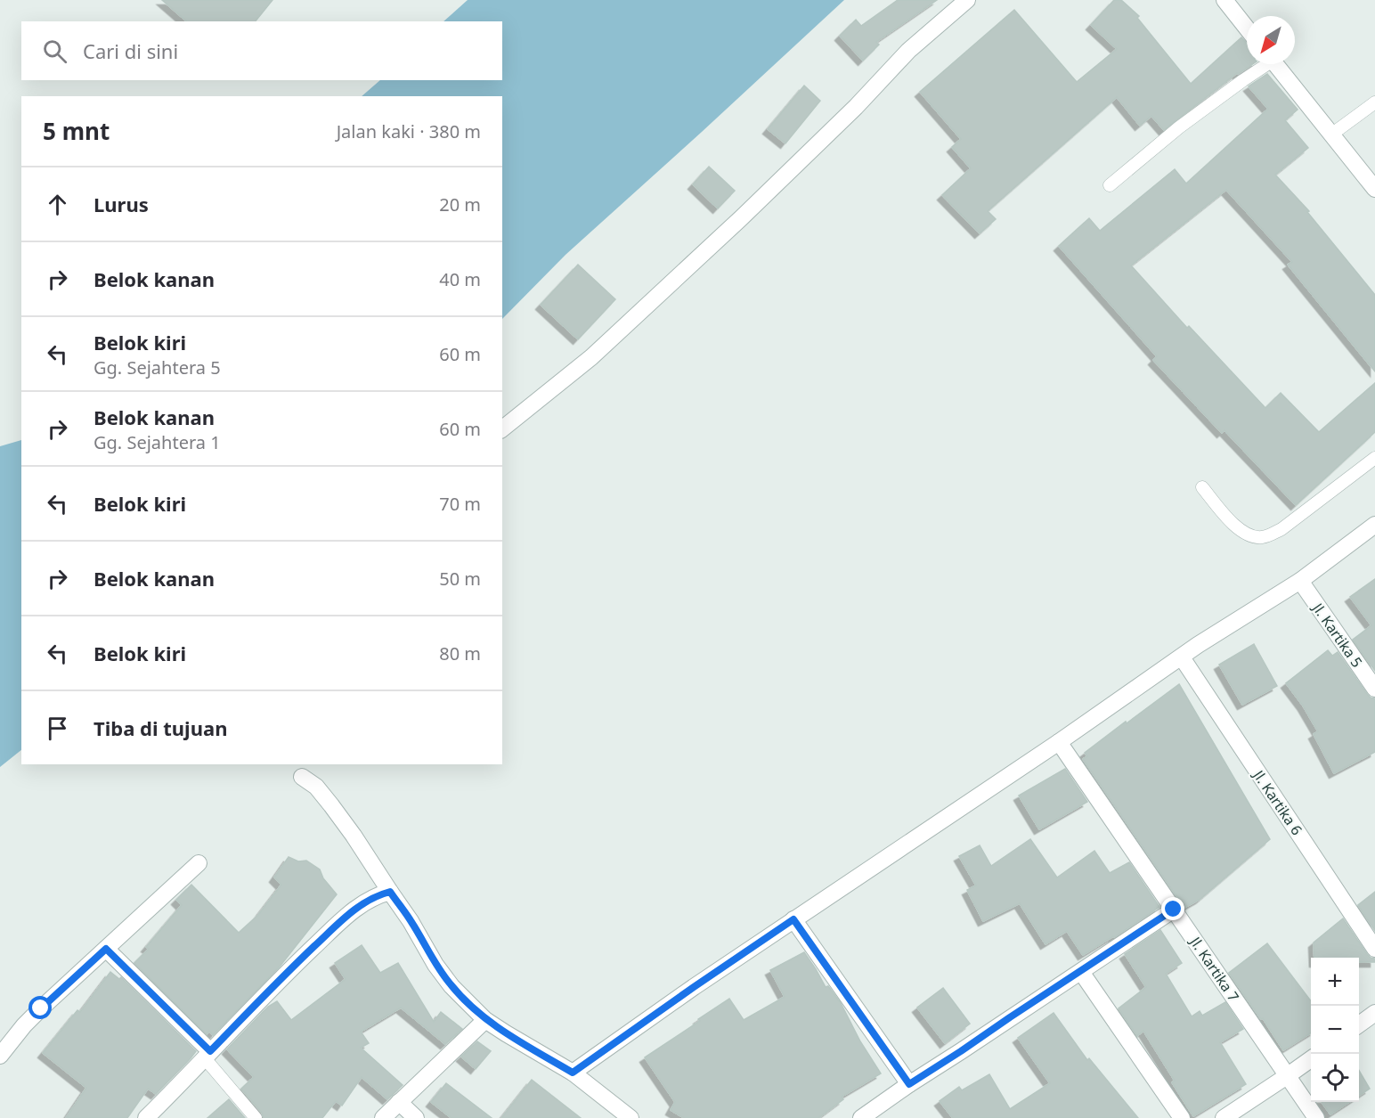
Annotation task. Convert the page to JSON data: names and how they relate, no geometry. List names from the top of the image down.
{
  "streets": {
    "street": ["Jl. Kartika 5", "Jl. Kartika 6", "Jl. Kartika 7"]
  },
  "north": "bottom left",
  "page": {
    "search": "Cari di sini",
    "heading": ["5 mnt", "Jalan kaki · 380 m"],
    "list": [
      ["Lurus", "20 m"],
      ["Belok kanan", "40 m"],
      ["Belok kiri", "Gg. Sejahtera 5", "60 m"],
      ["Belok kanan", "Gg. Sejahtera 1", "60 m"],
      ["Belok kiri", "70 m"],
      ["Belok kanan", "50 m"],
      ["Belok kiri", "80 m"],
      "Tiba di tujuan"
    ],
    "map_buttons": ["+", "−"]
  }
}
